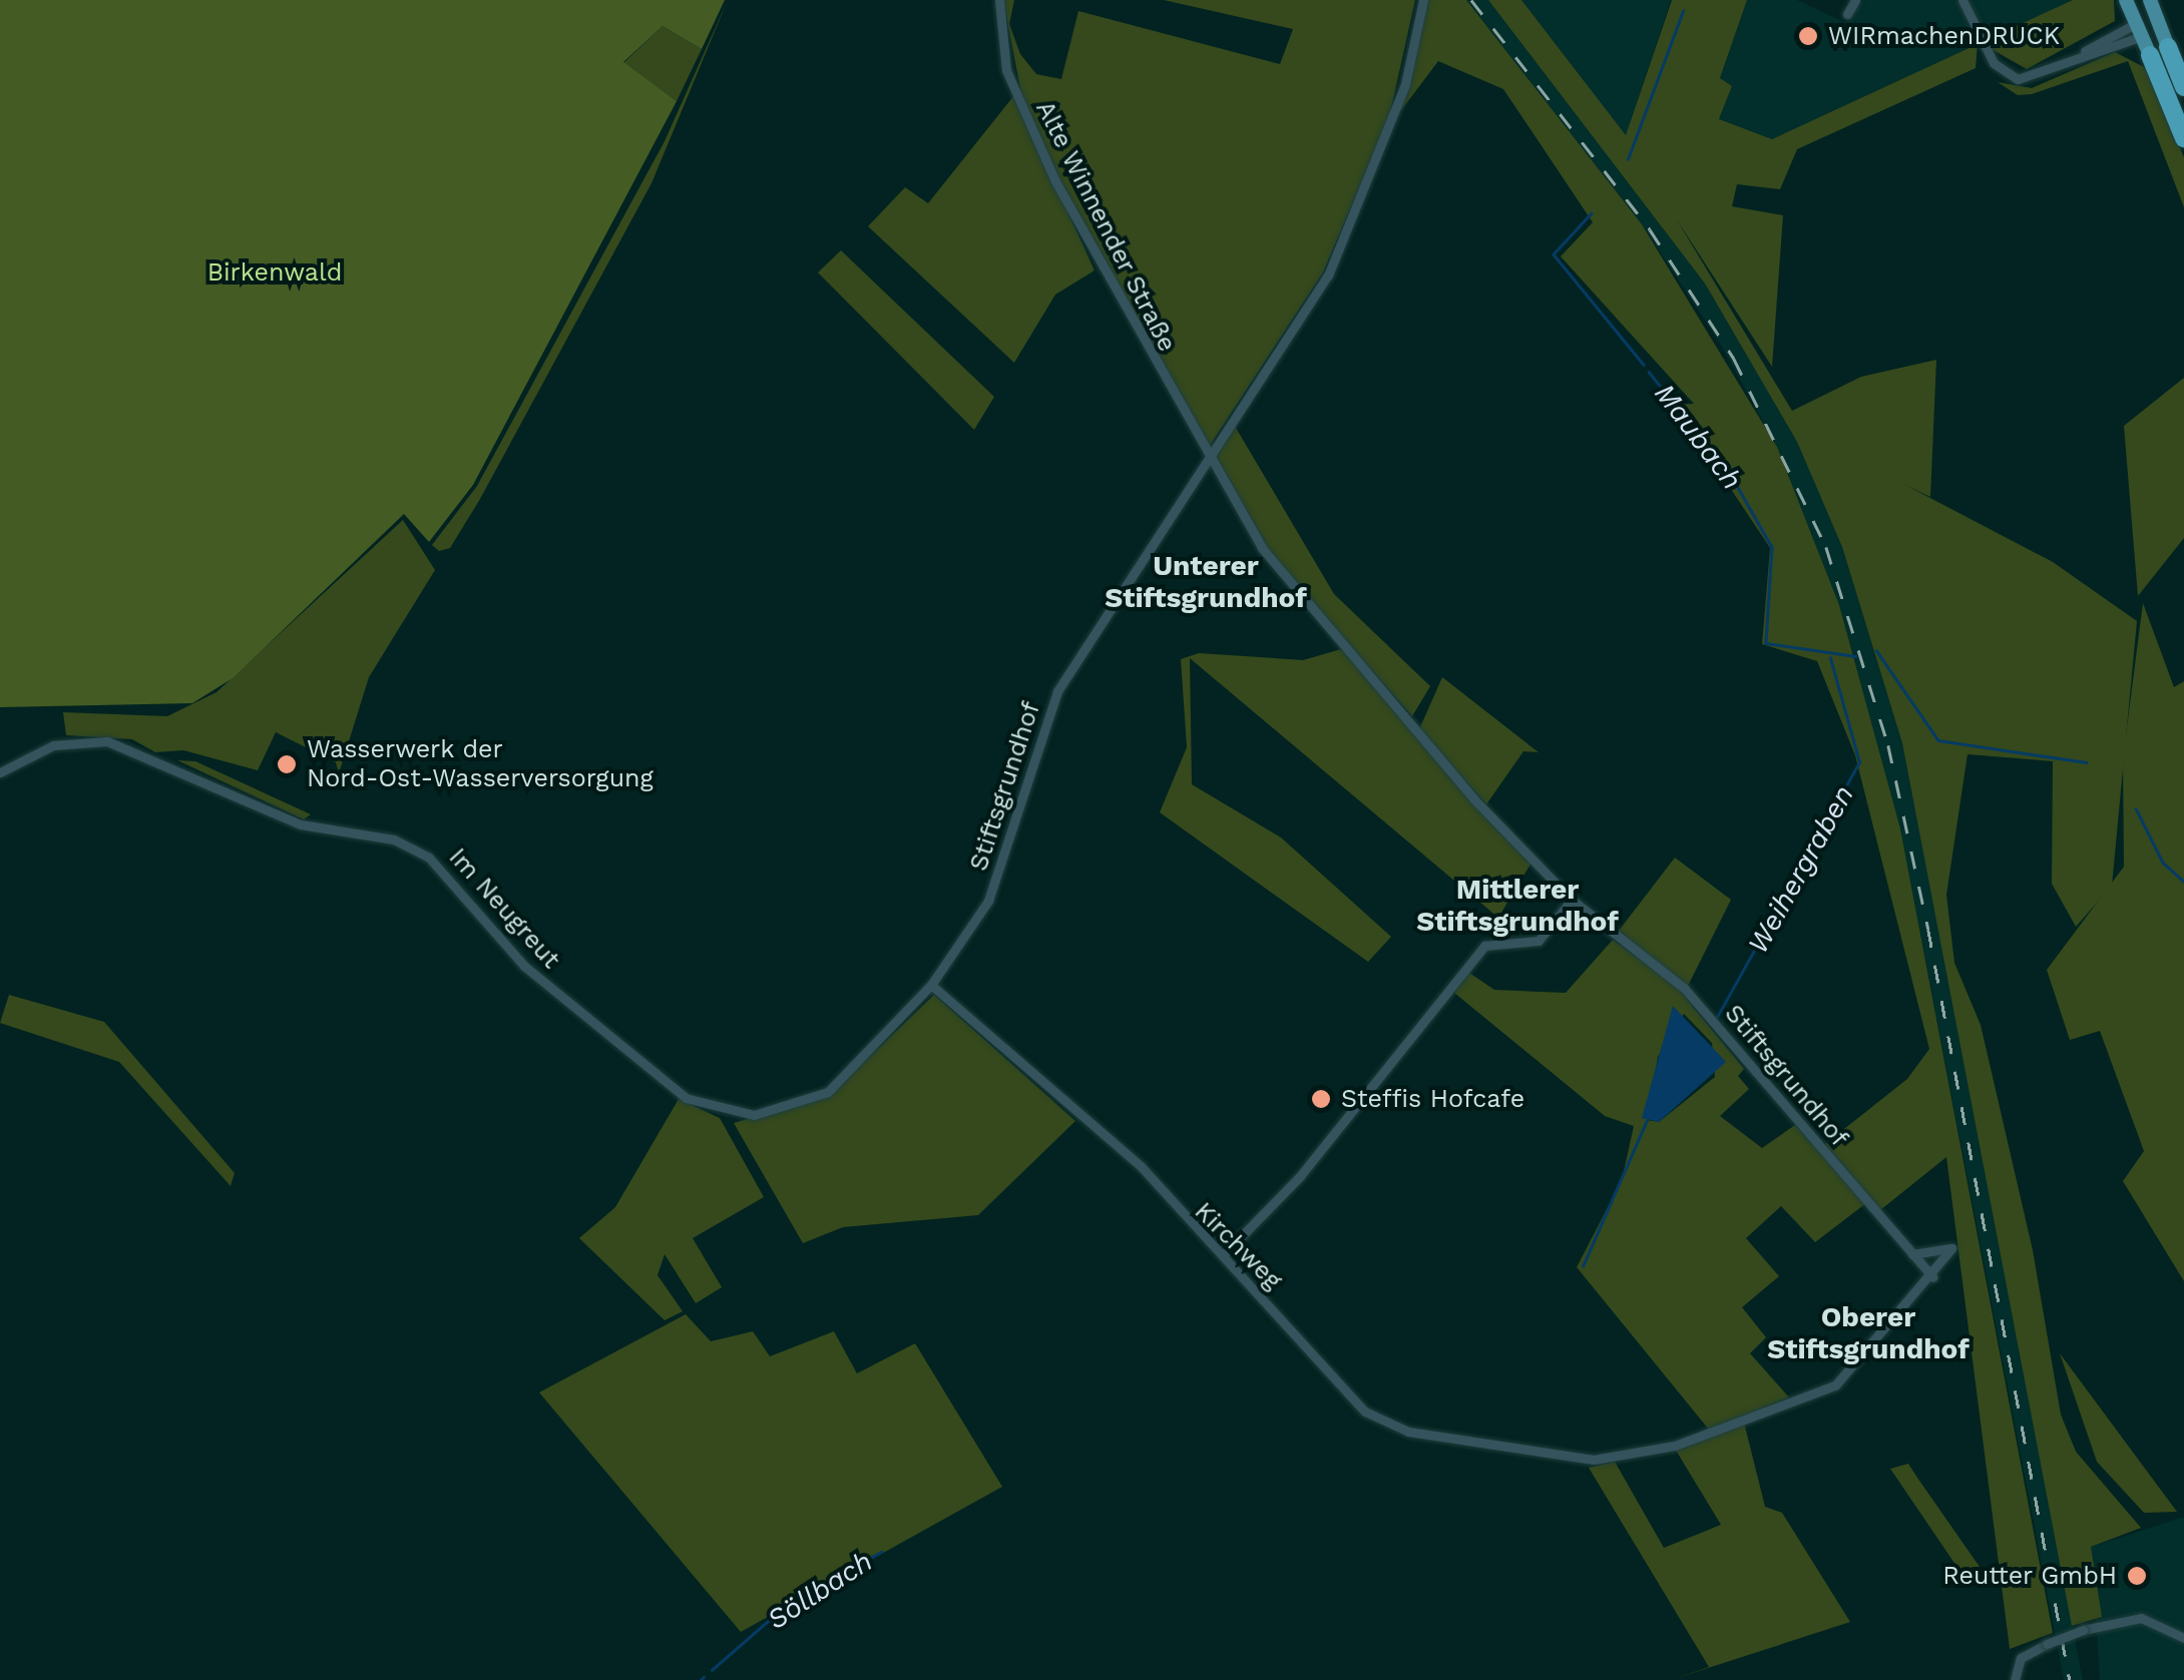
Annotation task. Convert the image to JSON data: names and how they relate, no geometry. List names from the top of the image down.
{
  "streets": {
    "street": [
      "Alte Winnender Straße",
      "Stiftsgrundhof",
      "Im Neugreut",
      "Kirchweg"
    ]
  },
  "crossings": [
    ["Alte Winnender Straße", "Stiftsgrundhof"],
    ["Stiftsgrundhof", "Im Neugreut"],
    ["Stiftsgrundhof", "Kirchweg"]
  ],
  "districts": ["Unterer Stiftsgrundhof", "Mittlerer Stiftsgrundhof", "Oberer Stiftsgrundhof"],
  "water": ["Maubach", "Weihergraben", "Söllbach"],
  "parks": ["Birkenwald"],
  "places": [
    "WIRmachenDRUCK",
    "Wasserwerk der Nord-Ost-Wasserversorgung",
    "Steffis Hofcafe",
    "Reutter GmbH"
  ]
}
